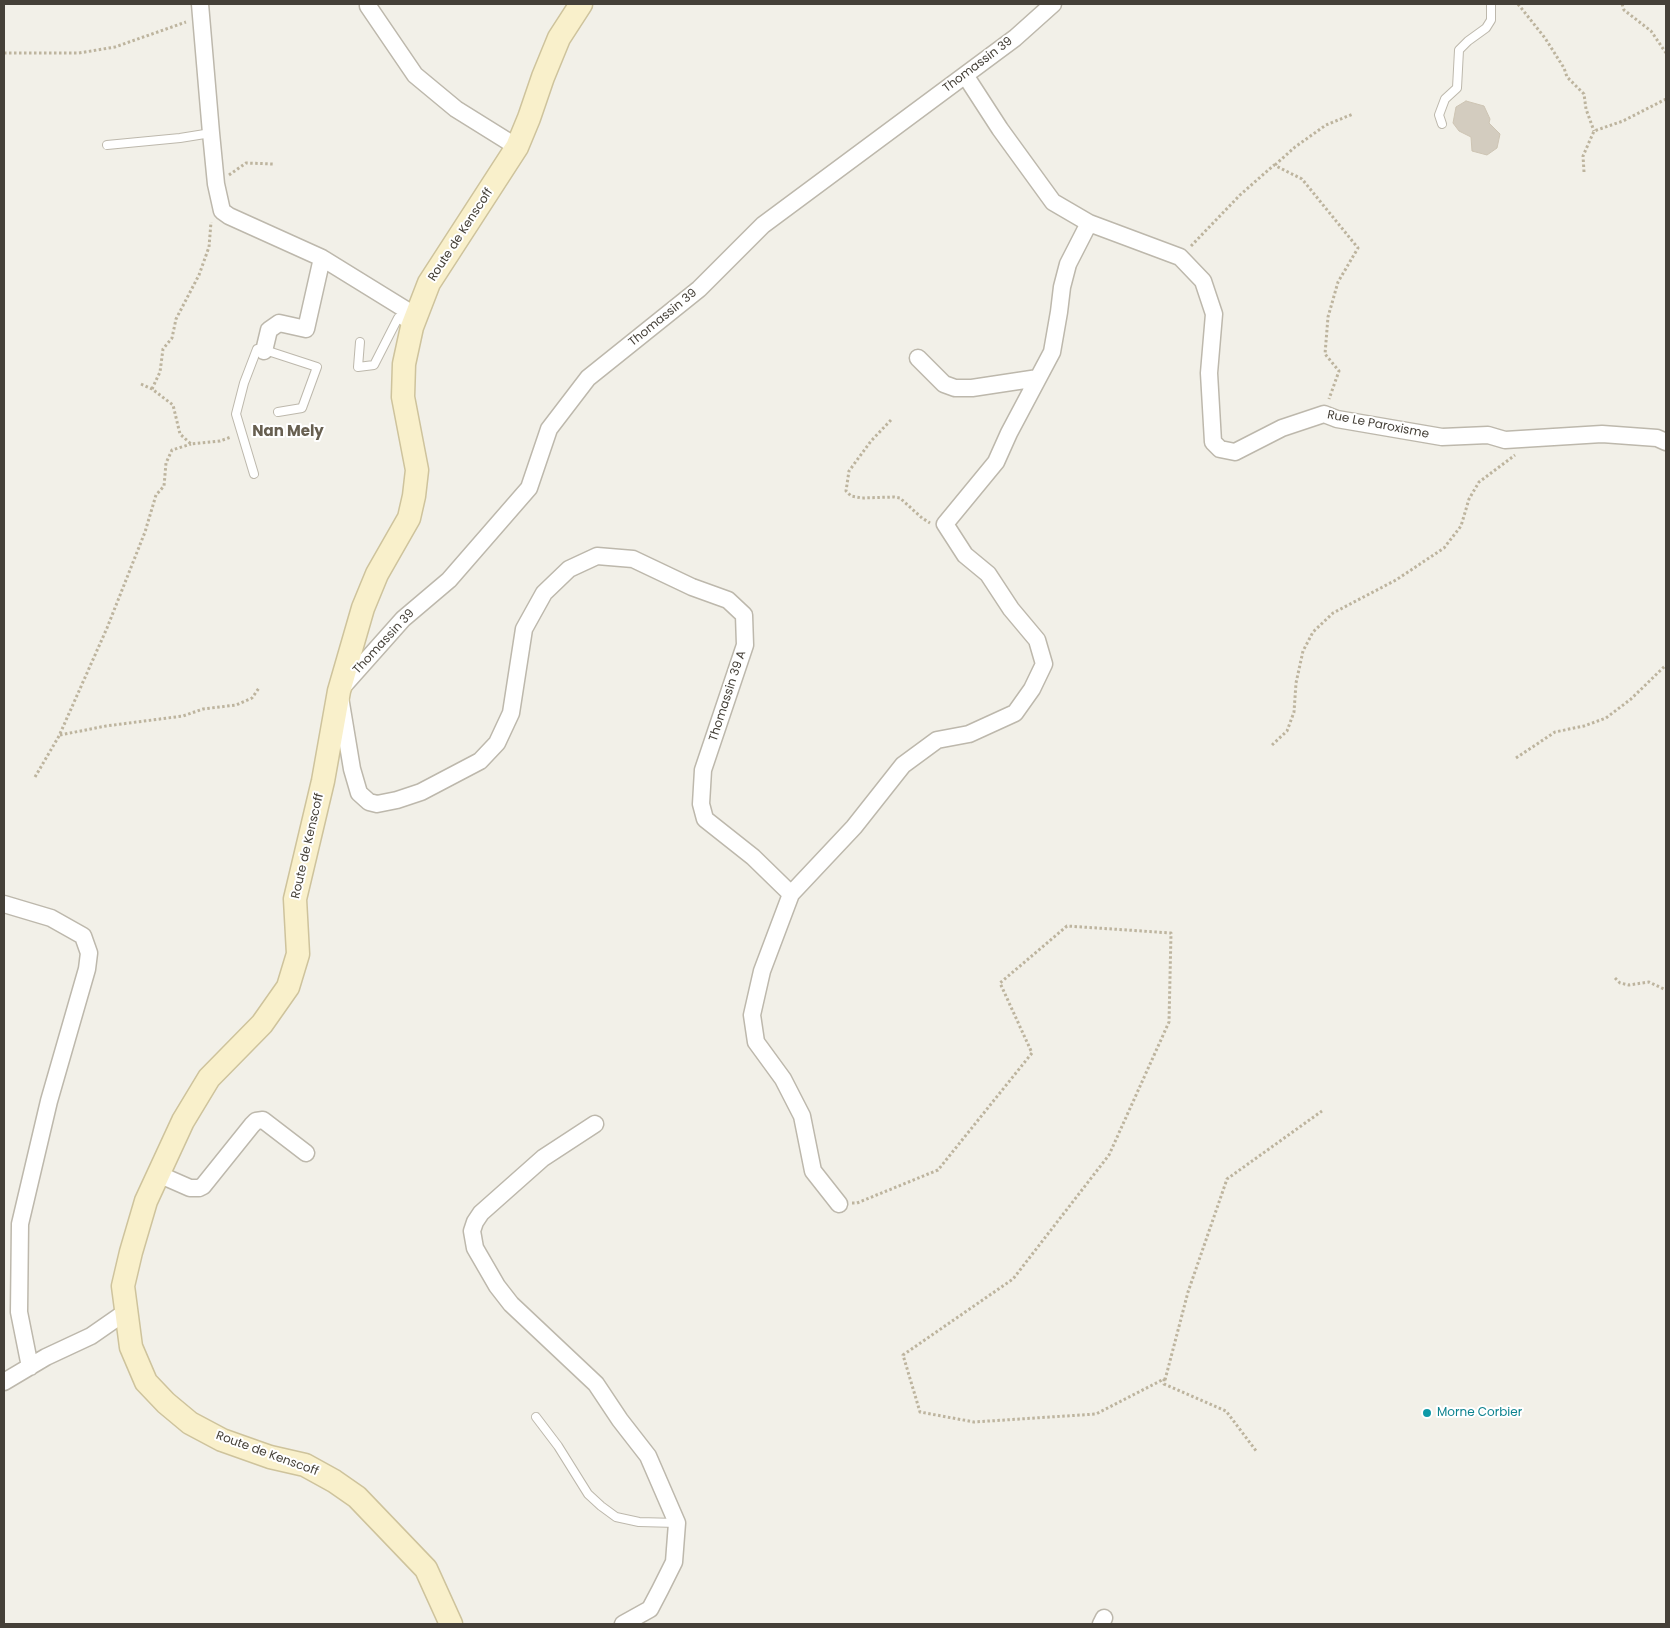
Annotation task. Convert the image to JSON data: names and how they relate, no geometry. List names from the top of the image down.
{
  "streets": {
    "main road": ["Route de Kenscoff"],
    "street": ["Thomassin 39", "Rue Le Paroxisme", "Thomassin 39 A"]
  },
  "crossings": [
    ["Thomassin 39", "Route de Kenscoff"],
    ["Thomassin 39", "Rue Le Paroxisme"],
    ["Thomassin 39", "Thomassin 39 A"],
    ["Route de Kenscoff", "Thomassin 39 A"]
  ],
  "districts": ["Nan Mely"],
  "places": ["Morne Corbier"]
}
